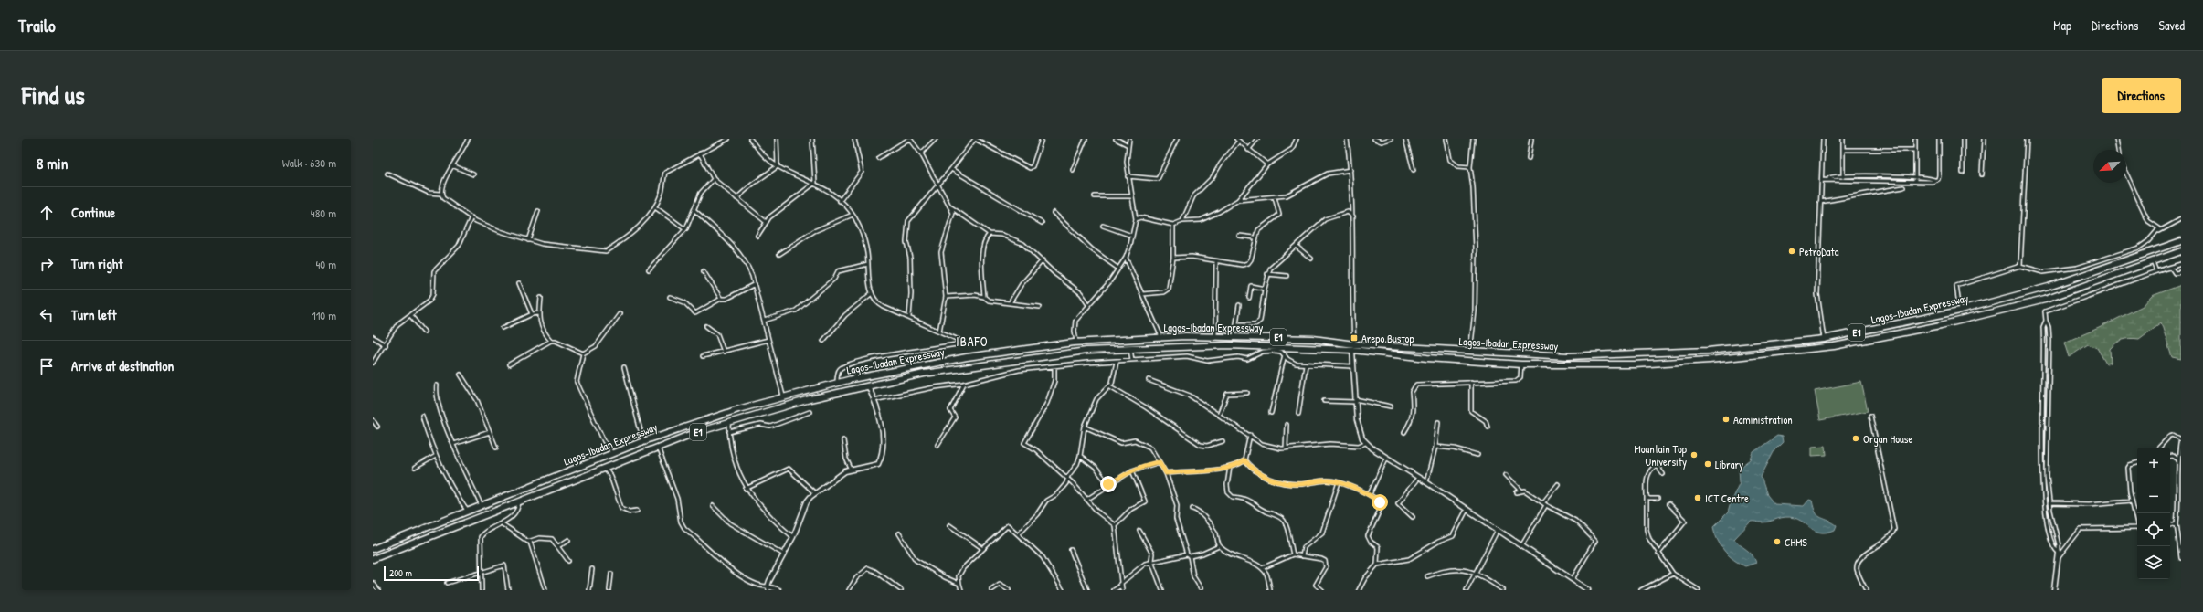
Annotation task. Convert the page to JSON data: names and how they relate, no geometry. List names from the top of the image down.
{
  "streets": {
    "highway": ["Lagos-Ibadan Expressway", "E1"]
  },
  "districts": ["IBAFO"],
  "places": {
    "other": [
      "PetroData",
      "Administration",
      "Organ House",
      "Mountain Top University",
      "Library",
      "ICT Centre",
      "CHMS"
    ],
    "transit": ["Arepo Bustop"]
  },
  "scale_bar": "200 m",
  "north": "bottom left",
  "page": {
    "header": "Trailo",
    "nav": ["Map", "Directions", "Saved"],
    "title": "Find us",
    "buttons": "Directions",
    "heading": ["8 min", "Walk · 630 m"],
    "list": [
      ["Continue", "480 m"],
      ["Turn right", "40 m"],
      ["Turn left", "110 m"],
      "Arrive at destination"
    ],
    "map_buttons": ["+", "−"],
    "scale": "200 m"
  }
}
